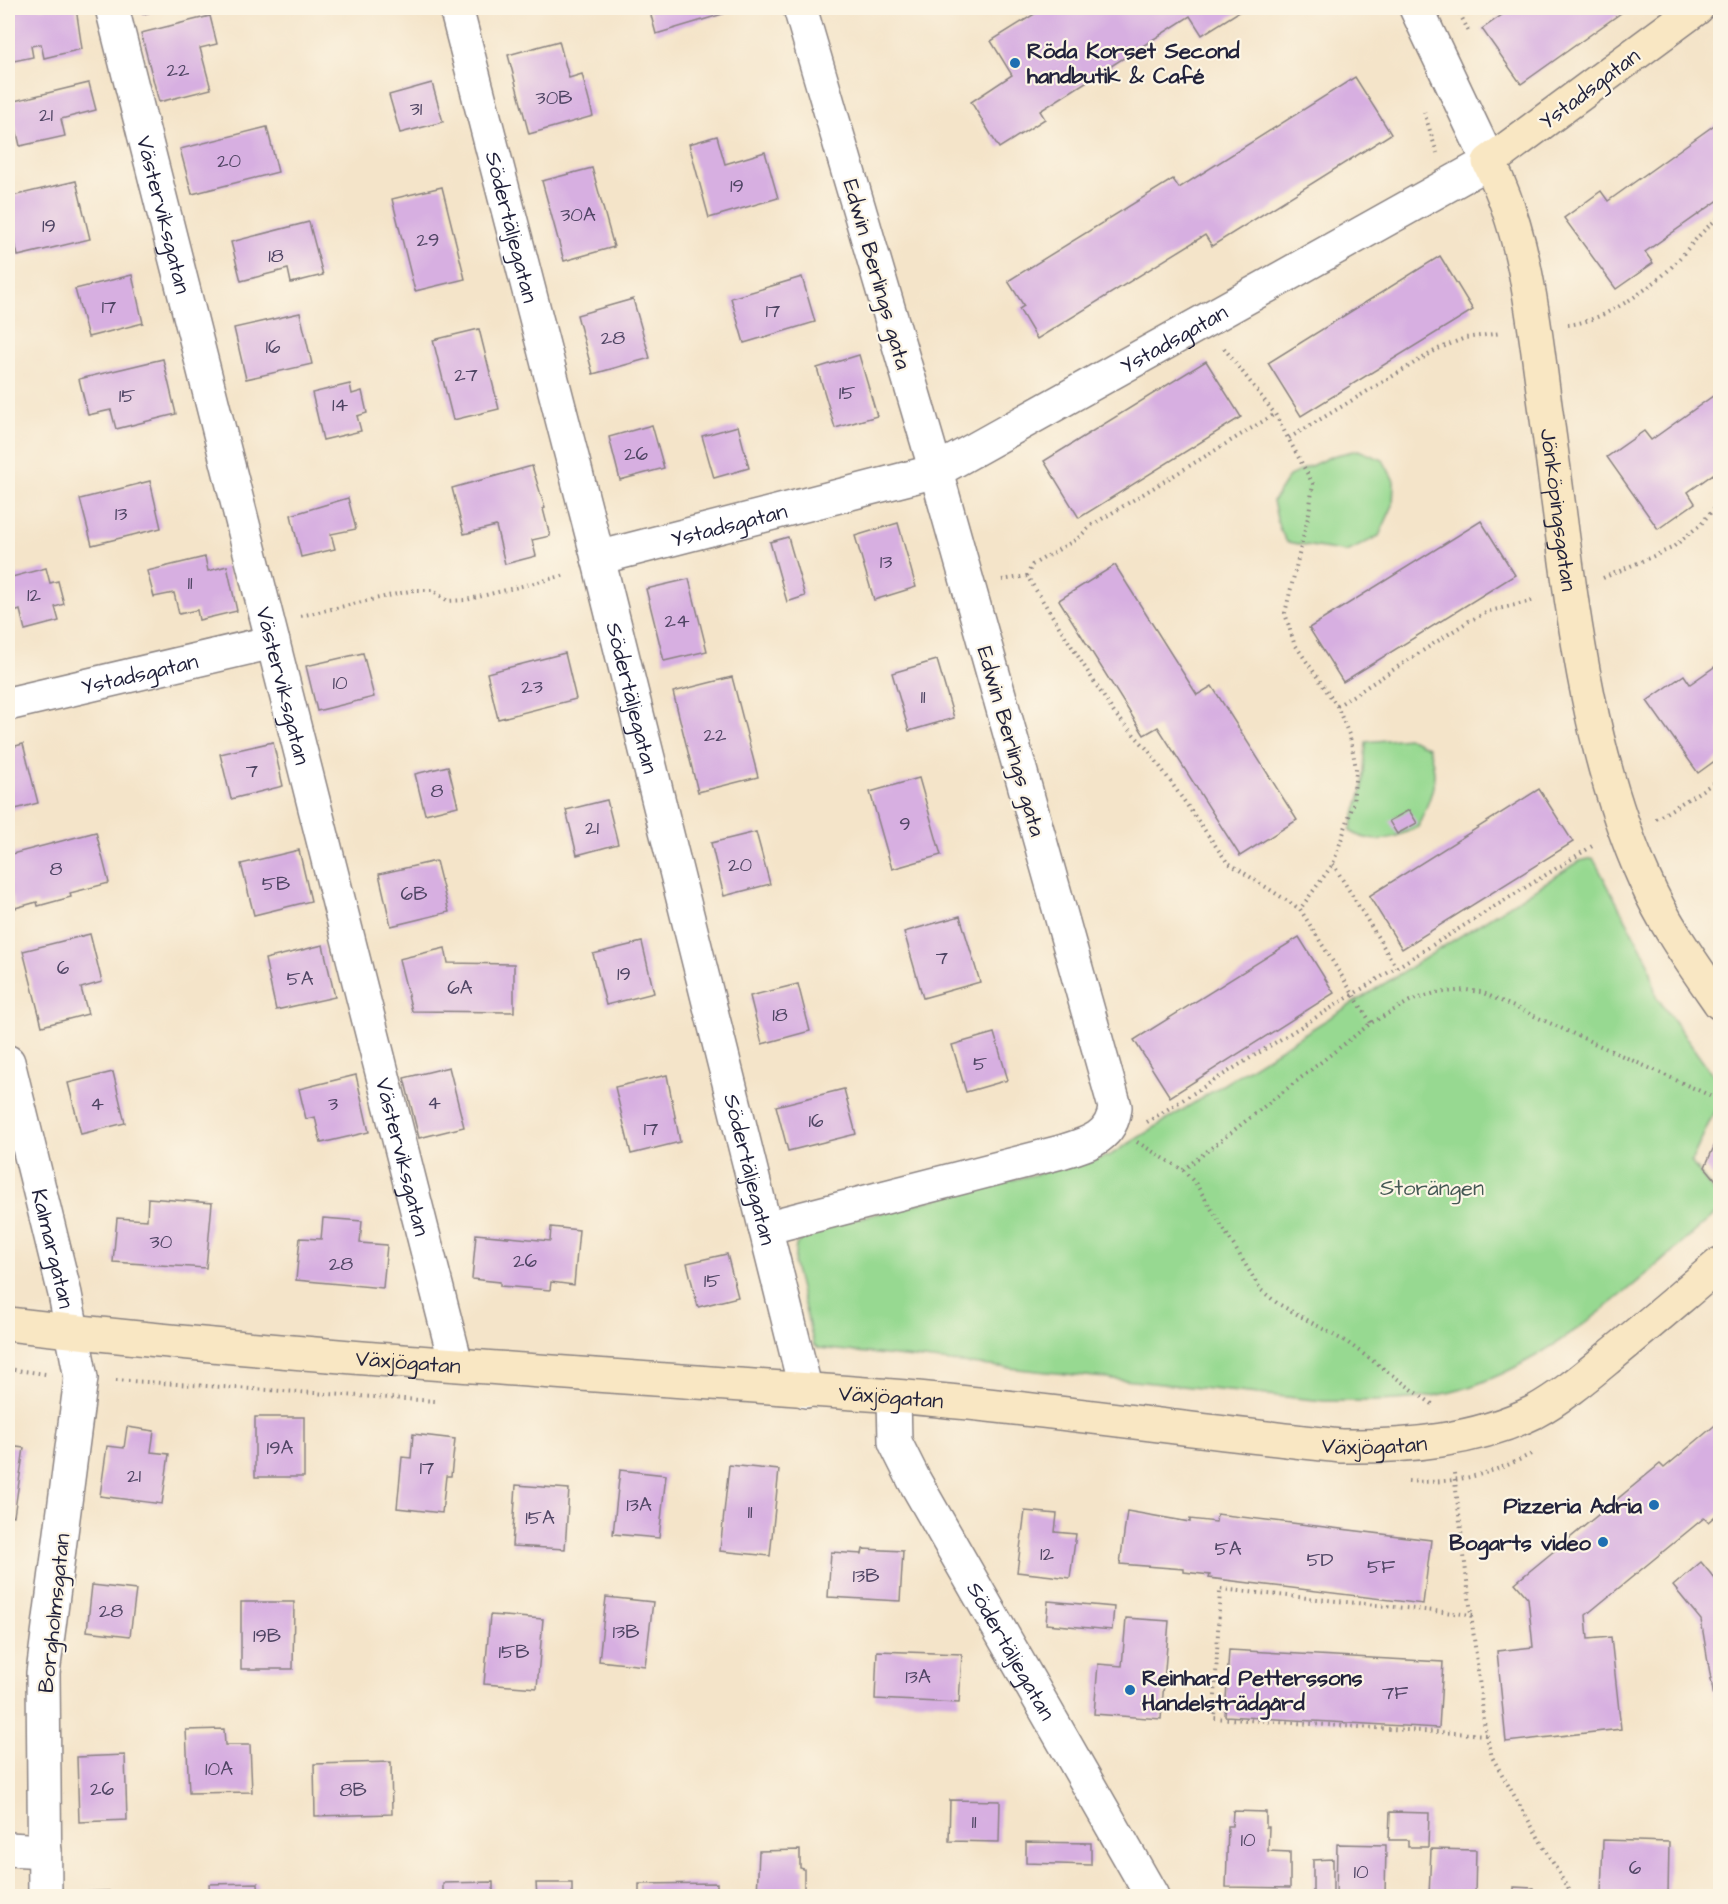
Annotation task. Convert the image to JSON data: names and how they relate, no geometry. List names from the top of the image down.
{
  "streets": {
    "street": [
      "Ystadsgatan",
      "Västerviksgatan",
      "Södertäljegatan",
      "Edwin Berlings gata",
      "Jönköpingsgatan",
      "Kalmargatan",
      "Växjögatan",
      "Borgholmsgatan"
    ]
  },
  "crossings": [
    ["Ystadsgatan", "Västerviksgatan"],
    ["Ystadsgatan", "Södertäljegatan"],
    ["Ystadsgatan", "Edwin Berlings gata"],
    ["Ystadsgatan", "Jönköpingsgatan"],
    ["Västerviksgatan", "Växjögatan"],
    ["Södertäljegatan", "Edwin Berlings gata"],
    ["Södertäljegatan", "Växjögatan"],
    ["Kalmargatan", "Växjögatan"],
    ["Kalmargatan", "Borgholmsgatan"],
    ["Växjögatan", "Borgholmsgatan"]
  ],
  "parks": ["Storängen"],
  "places": [
    "Röda Korset Second handbutik & Café",
    "Pizzeria Adria",
    "Bogarts video",
    "Reinhard Petterssons Handelsträdgård"
  ],
  "house_numbers": [
    "22",
    "30B",
    "31",
    "21",
    "20",
    "19",
    "30A",
    "19",
    "29",
    "18",
    "17",
    "17",
    "28",
    "16",
    "27",
    "15",
    "15",
    "14",
    "26",
    "13",
    "13",
    "11",
    "12",
    "24",
    "10",
    "23",
    "11",
    "22",
    "7",
    "8",
    "9",
    "21",
    "20",
    "8",
    "5B",
    "6B",
    "7",
    "6",
    "19",
    "5A",
    "6A",
    "18",
    "5",
    "4",
    "4",
    "3",
    "16",
    "17",
    "30",
    "26",
    "28",
    "15",
    "19A",
    "17",
    "21",
    "13A",
    "11",
    "15A",
    "5A",
    "12",
    "5D",
    "5F",
    "13B",
    "28",
    "13B",
    "19B",
    "15B",
    "13A",
    "7F",
    "10A",
    "26",
    "8B",
    "11",
    "10",
    "6",
    "10"
  ]
}
